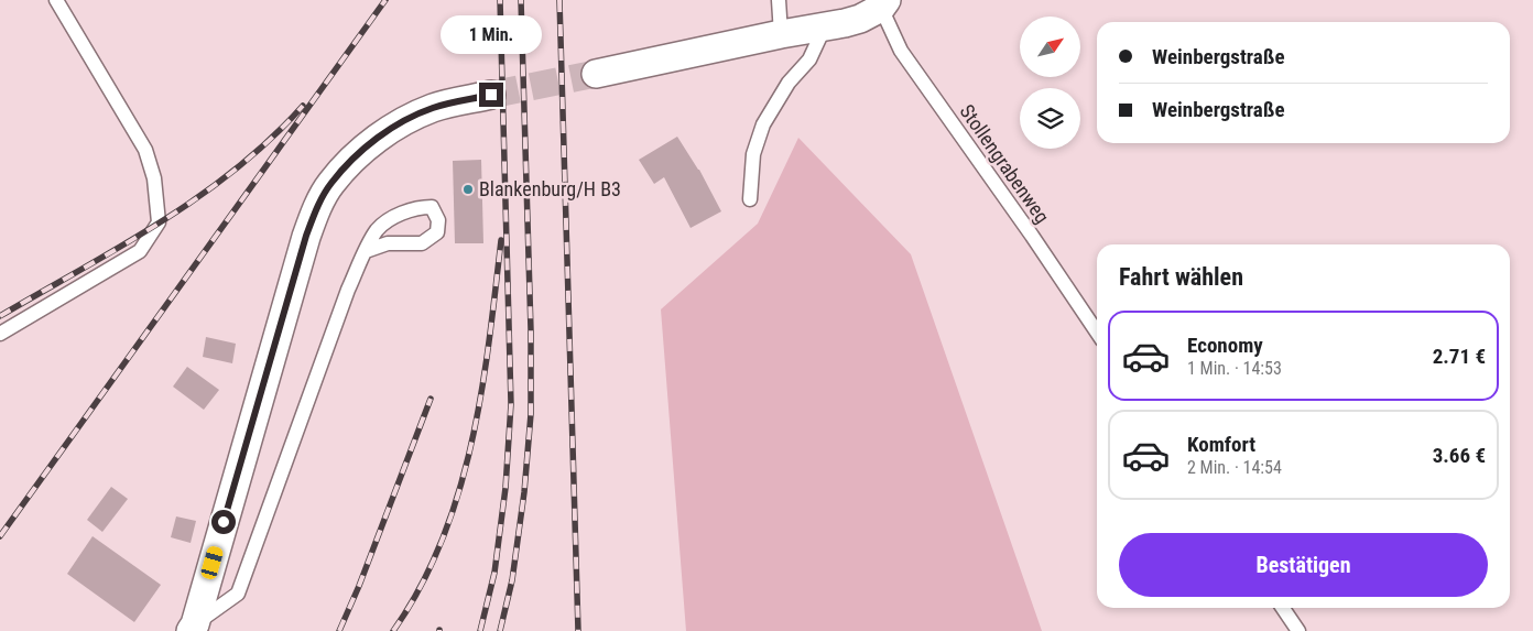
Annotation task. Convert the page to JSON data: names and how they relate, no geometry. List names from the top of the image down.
{
  "streets": {
    "lane": ["Stollengrabenweg"]
  },
  "places": ["Blankenburg/H B3"],
  "north": "top right",
  "page": {
    "bubble": "1 Min.",
    "banner": ["Weinbergstraße", "Weinbergstraße"],
    "heading": "Fahrt wählen",
    "list": [
      {
        "name": "Economy",
        "note": "1 Min. · 14:53",
        "value": "2.71 €"
      },
      {
        "name": "Komfort",
        "note": "2 Min. · 14:54",
        "value": "3.66 €"
      }
    ],
    "buttons": "Bestätigen"
  }
}
